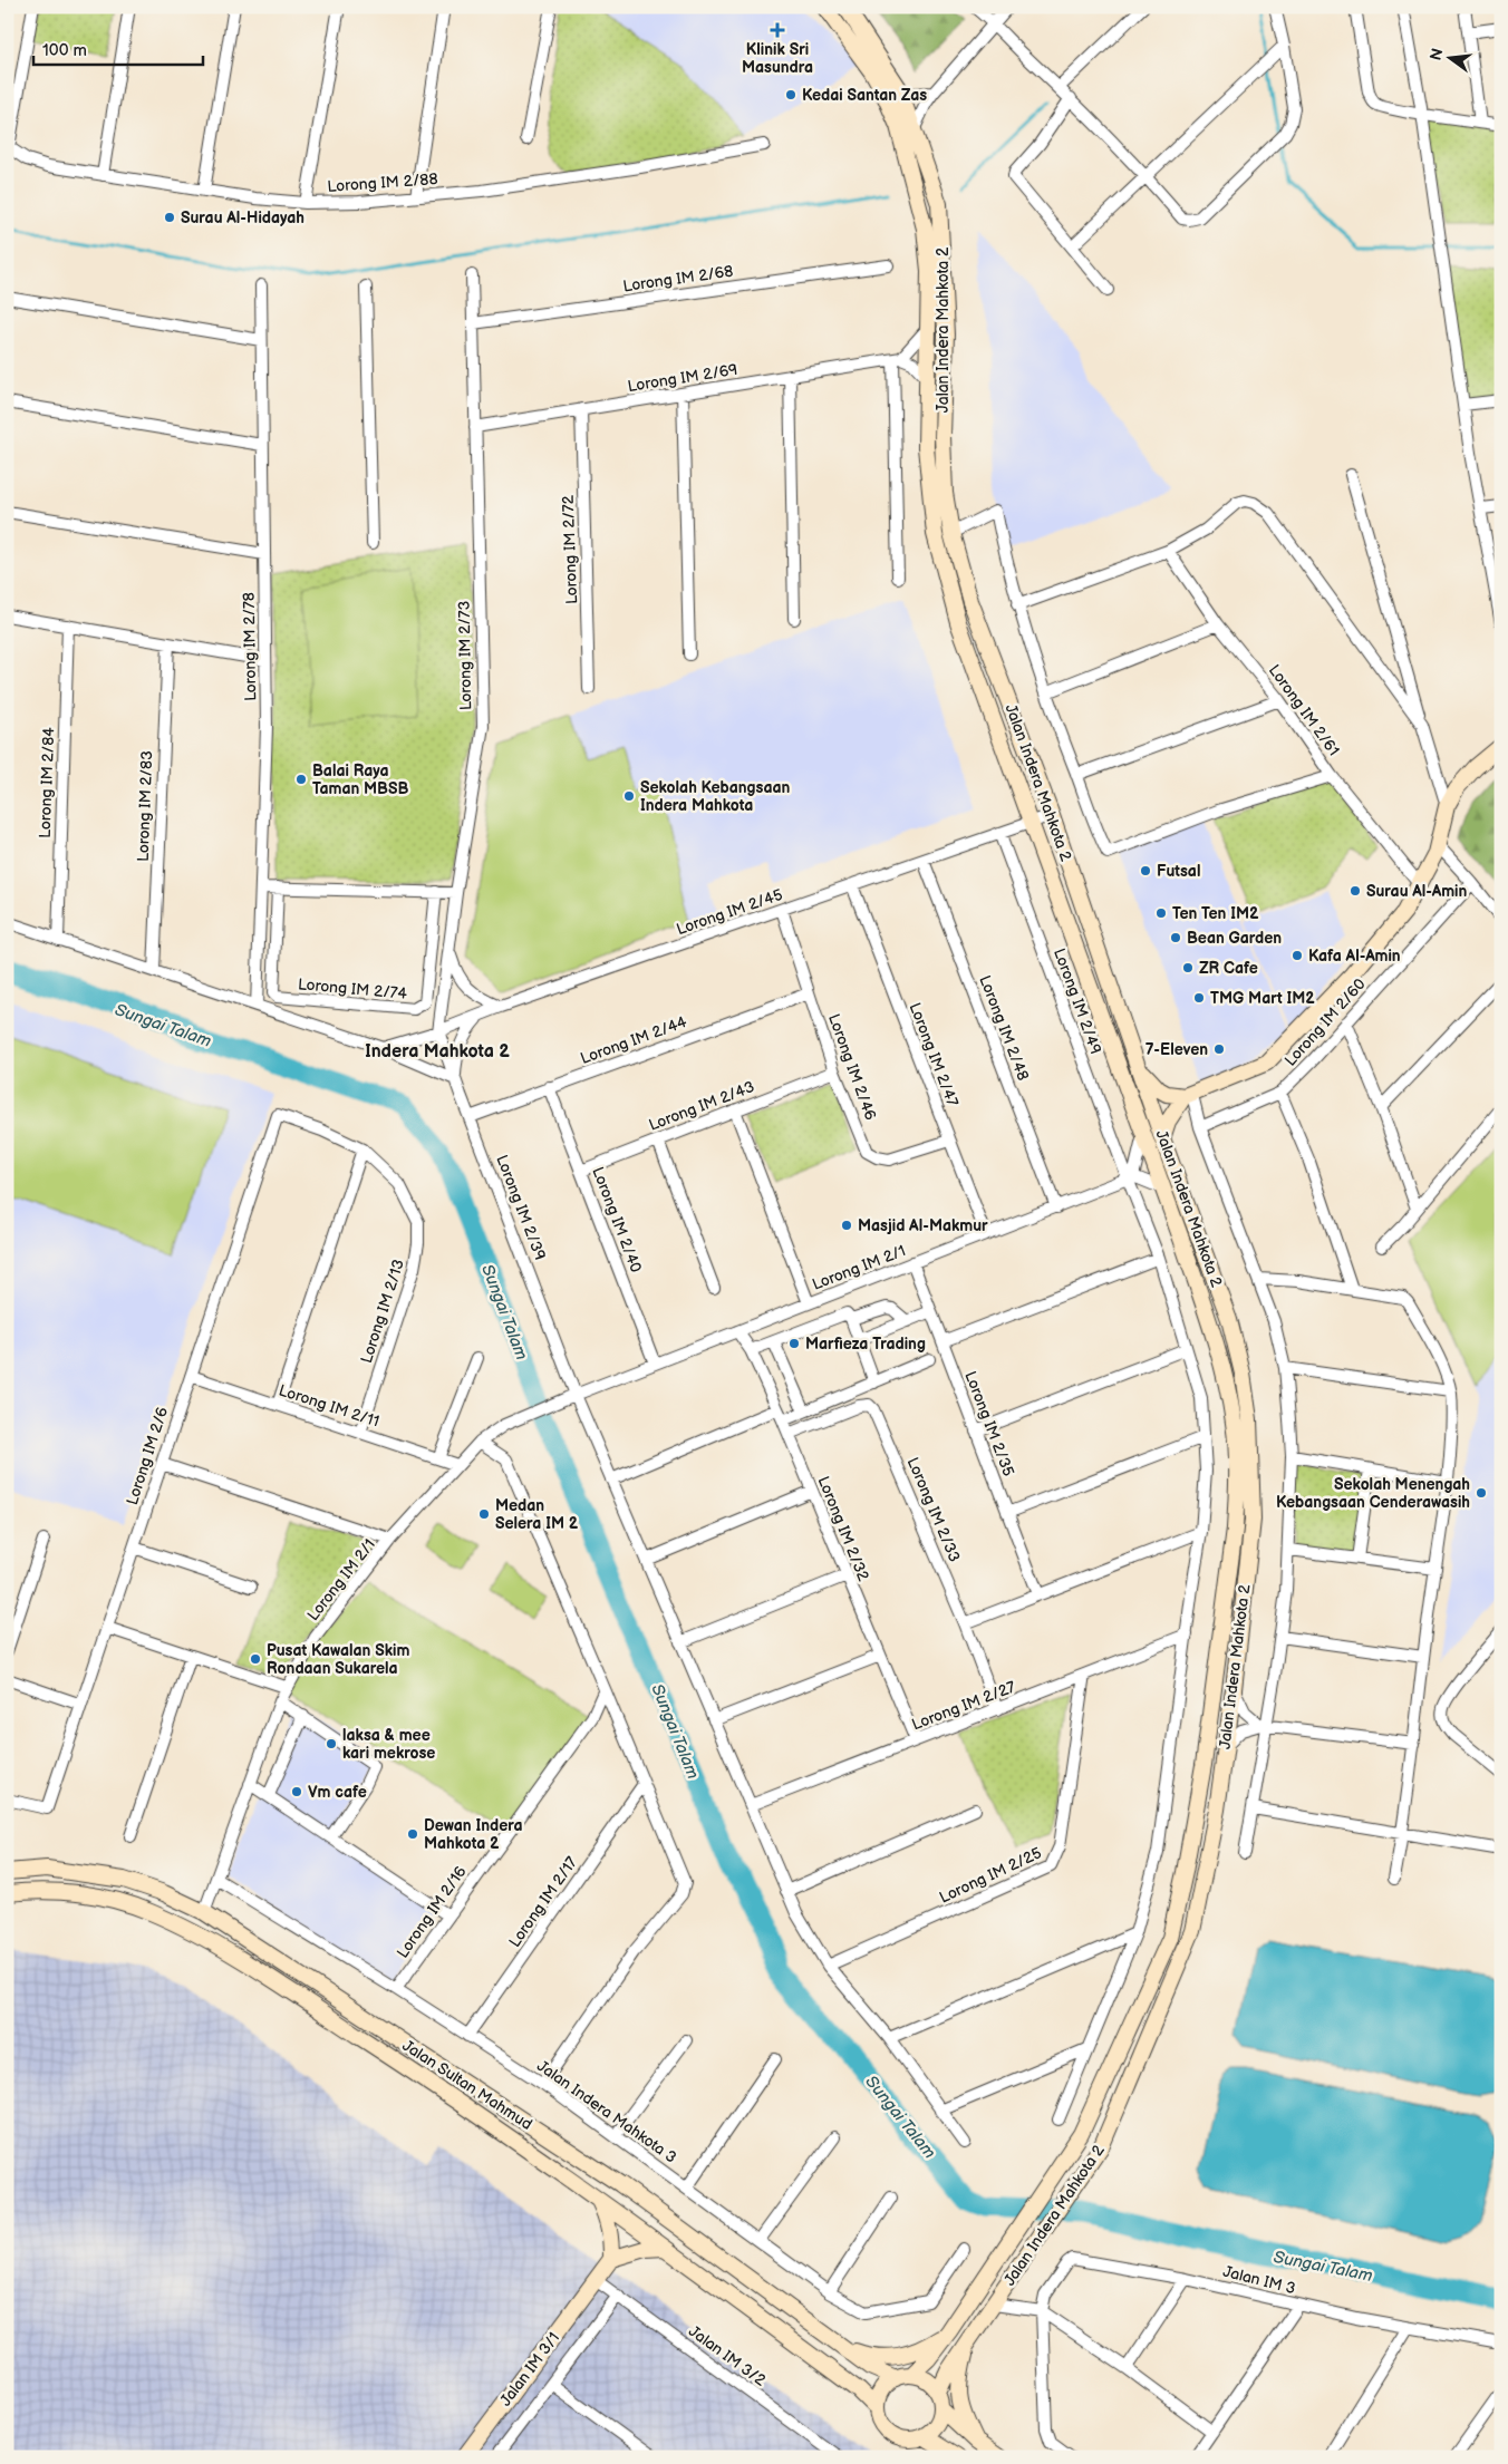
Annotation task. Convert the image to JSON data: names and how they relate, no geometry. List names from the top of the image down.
{
  "streets": {
    "street": [
      "Lorong IM 2/88",
      "Lorong IM 2/68",
      "Jalan Indera Mahkota 2",
      "Lorong IM 2/69",
      "Lorong IM 2/72",
      "Lorong IM 2/78",
      "Lorong IM 2/73",
      "Lorong IM 2/61",
      "Lorong IM 2/84",
      "Lorong IM 2/83",
      "Lorong IM 2/45",
      "Lorong IM 2/74",
      "Lorong IM 2/49",
      "Lorong IM 2/60",
      "Lorong IM 2/48",
      "Lorong IM 2/44",
      "Lorong IM 2/47",
      "Lorong IM 2/46",
      "Lorong IM 2/43",
      "Lorong IM 2/39",
      "Lorong IM 2/40",
      "Lorong IM 2/1",
      "Lorong IM 2/13",
      "Lorong IM 2/11",
      "Lorong IM 2/35",
      "Lorong IM 2/6",
      "Lorong IM 2/33",
      "Lorong IM 2/32",
      "Lorong IM 2/27",
      "Lorong IM 2/25",
      "Lorong IM 2/17",
      "Lorong IM 2/16",
      "Jalan Sultan Mahmud",
      "Jalan Indera Mahkota 3",
      "Jalan IM 3",
      "Jalan IM 3/2",
      "Jalan IM 3/1"
    ]
  },
  "crossings": [
    ["Lorong IM 2/68", "Lorong IM 2/73"],
    ["Jalan Indera Mahkota 2", "Lorong IM 2/45"],
    ["Jalan Indera Mahkota 2", "Jalan Sultan Mahmud"],
    ["Lorong IM 2/69", "Lorong IM 2/72"],
    ["Lorong IM 2/69", "Lorong IM 2/73"],
    ["Lorong IM 2/73", "Lorong IM 2/45"],
    ["Lorong IM 2/73", "Lorong IM 2/39"],
    ["Lorong IM 2/45", "Lorong IM 2/49"],
    ["Lorong IM 2/45", "Lorong IM 2/48"],
    ["Lorong IM 2/45", "Lorong IM 2/47"],
    ["Lorong IM 2/45", "Lorong IM 2/46"],
    ["Lorong IM 2/45", "Lorong IM 2/39"],
    ["Lorong IM 2/49", "Lorong IM 2/1"],
    ["Lorong IM 2/49", "Lorong IM 2/27"],
    ["Lorong IM 2/48", "Lorong IM 2/1"],
    ["Lorong IM 2/44", "Lorong IM 2/46"],
    ["Lorong IM 2/44", "Lorong IM 2/39"],
    ["Lorong IM 2/44", "Lorong IM 2/40"],
    ["Lorong IM 2/47", "Lorong IM 2/46"],
    ["Lorong IM 2/47", "Lorong IM 2/1"],
    ["Lorong IM 2/46", "Lorong IM 2/43"],
    ["Lorong IM 2/43", "Lorong IM 2/40"],
    ["Lorong IM 2/39", "Lorong IM 2/1"],
    ["Lorong IM 2/39", "Lorong IM 2/27"],
    ["Lorong IM 2/39", "Lorong IM 2/25"],
    ["Lorong IM 2/40", "Lorong IM 2/1"],
    ["Lorong IM 2/1", "Lorong IM 2/11"],
    ["Lorong IM 2/1", "Lorong IM 2/35"],
    ["Lorong IM 2/1", "Lorong IM 2/32"],
    ["Lorong IM 2/1", "Jalan Sultan Mahmud"],
    ["Lorong IM 2/1", "Jalan Indera Mahkota 3"],
    ["Lorong IM 2/13", "Lorong IM 2/11"],
    ["Lorong IM 2/13", "Lorong IM 2/6"],
    ["Lorong IM 2/11", "Lorong IM 2/6"],
    ["Lorong IM 2/33", "Lorong IM 2/32"],
    ["Lorong IM 2/33", "Lorong IM 2/27"],
    ["Lorong IM 2/32", "Lorong IM 2/27"],
    ["Lorong IM 2/27", "Lorong IM 2/25"],
    ["Lorong IM 2/17", "Jalan Indera Mahkota 3"],
    ["Lorong IM 2/16", "Jalan Indera Mahkota 3"],
    ["Jalan IM 3/2", "Jalan IM 3/1"]
  ],
  "districts": ["Indera Mahkota 2"],
  "water": ["Sungai Talam"],
  "places": {
    "health": ["Klinik Sri Masundra"],
    "other": [
      "Kedai Santan Zas",
      "Surau Al-Hidayah",
      "Balai Raya Taman MBSB",
      "Sekolah Kebangsaan Indera Mahkota",
      "Futsal",
      "Surau Al-Amin",
      "Ten Ten IM2",
      "Bean Garden",
      "Kafa Al-Amin",
      "ZR Cafe",
      "TMG Mart IM2",
      "7-Eleven",
      "Masjid Al-Makmur",
      "Marfieza Trading",
      "Sekolah Menengah Kebangsaan Cenderawasih",
      "Medan Selera IM 2",
      "Pusat Kawalan Skim Rondaan Sukarela",
      "laksa & mee kari mekrose",
      "Vm cafe",
      "Dewan Indera Mahkota 2"
    ]
  },
  "scale_bar": "100 m",
  "north": "left"
}
